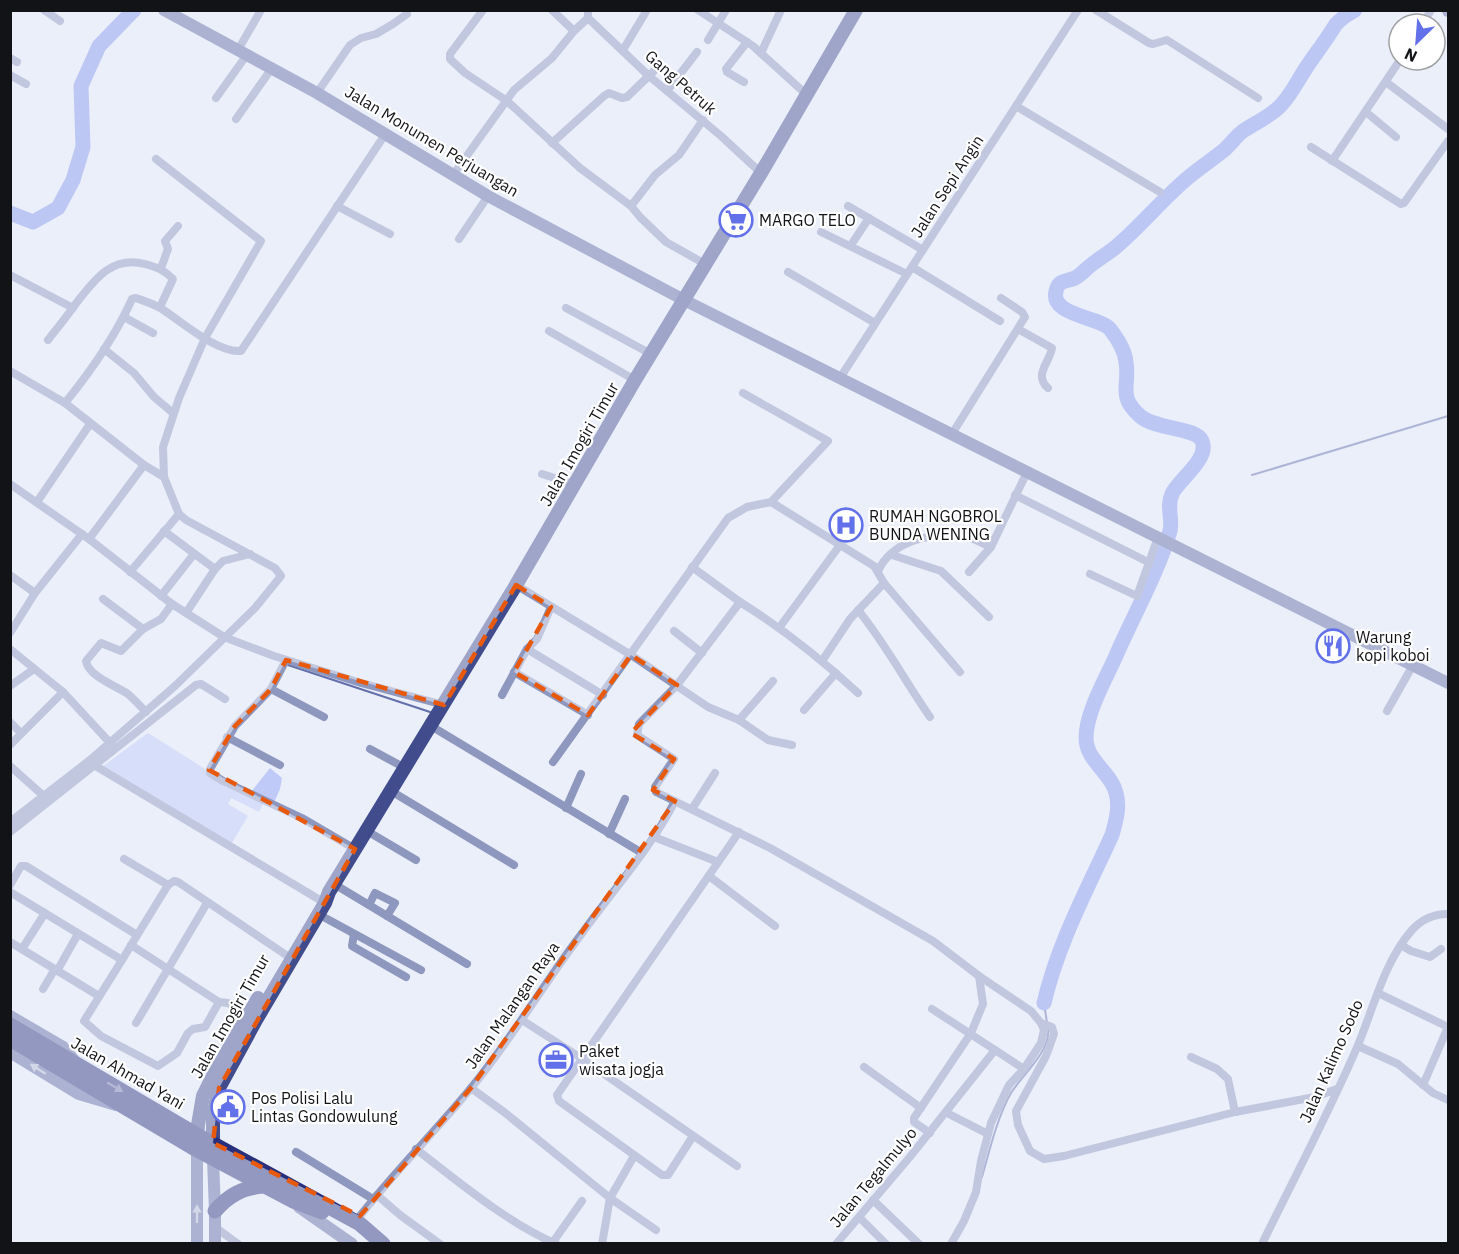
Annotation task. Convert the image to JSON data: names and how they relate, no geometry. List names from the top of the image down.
{
  "streets": {
    "highway": ["Jalan Ahmad Yani"],
    "main road": ["Jalan Imogiri Timur"],
    "street": [
      "Gang Petruk",
      "Jalan Monumen Perjuangan",
      "Jalan Sepi Angin",
      "Jalan Malangan Raya",
      "Jalan Kalimo Sodo",
      "Jalan Tegalmulyo"
    ]
  },
  "crossings": [
    ["Gang Petruk", "Jalan Imogiri Timur"],
    ["Jalan Monumen Perjuangan", "Jalan Sepi Angin"],
    ["Jalan Monumen Perjuangan", "Jalan Imogiri Timur"],
    ["Jalan Imogiri Timur", "Jalan Ahmad Yani"]
  ],
  "places": {
    "supermarket": ["MARGO TELO"],
    "hospital": ["RUMAH NGOBROL BUNDA WENING"],
    "restaurant": ["Warung kopi koboi"],
    "office": ["Paket wisata jogja"],
    "public building": ["Pos Polisi Lalu Lintas Gondowulung"]
  },
  "north": "bottom left"
}
